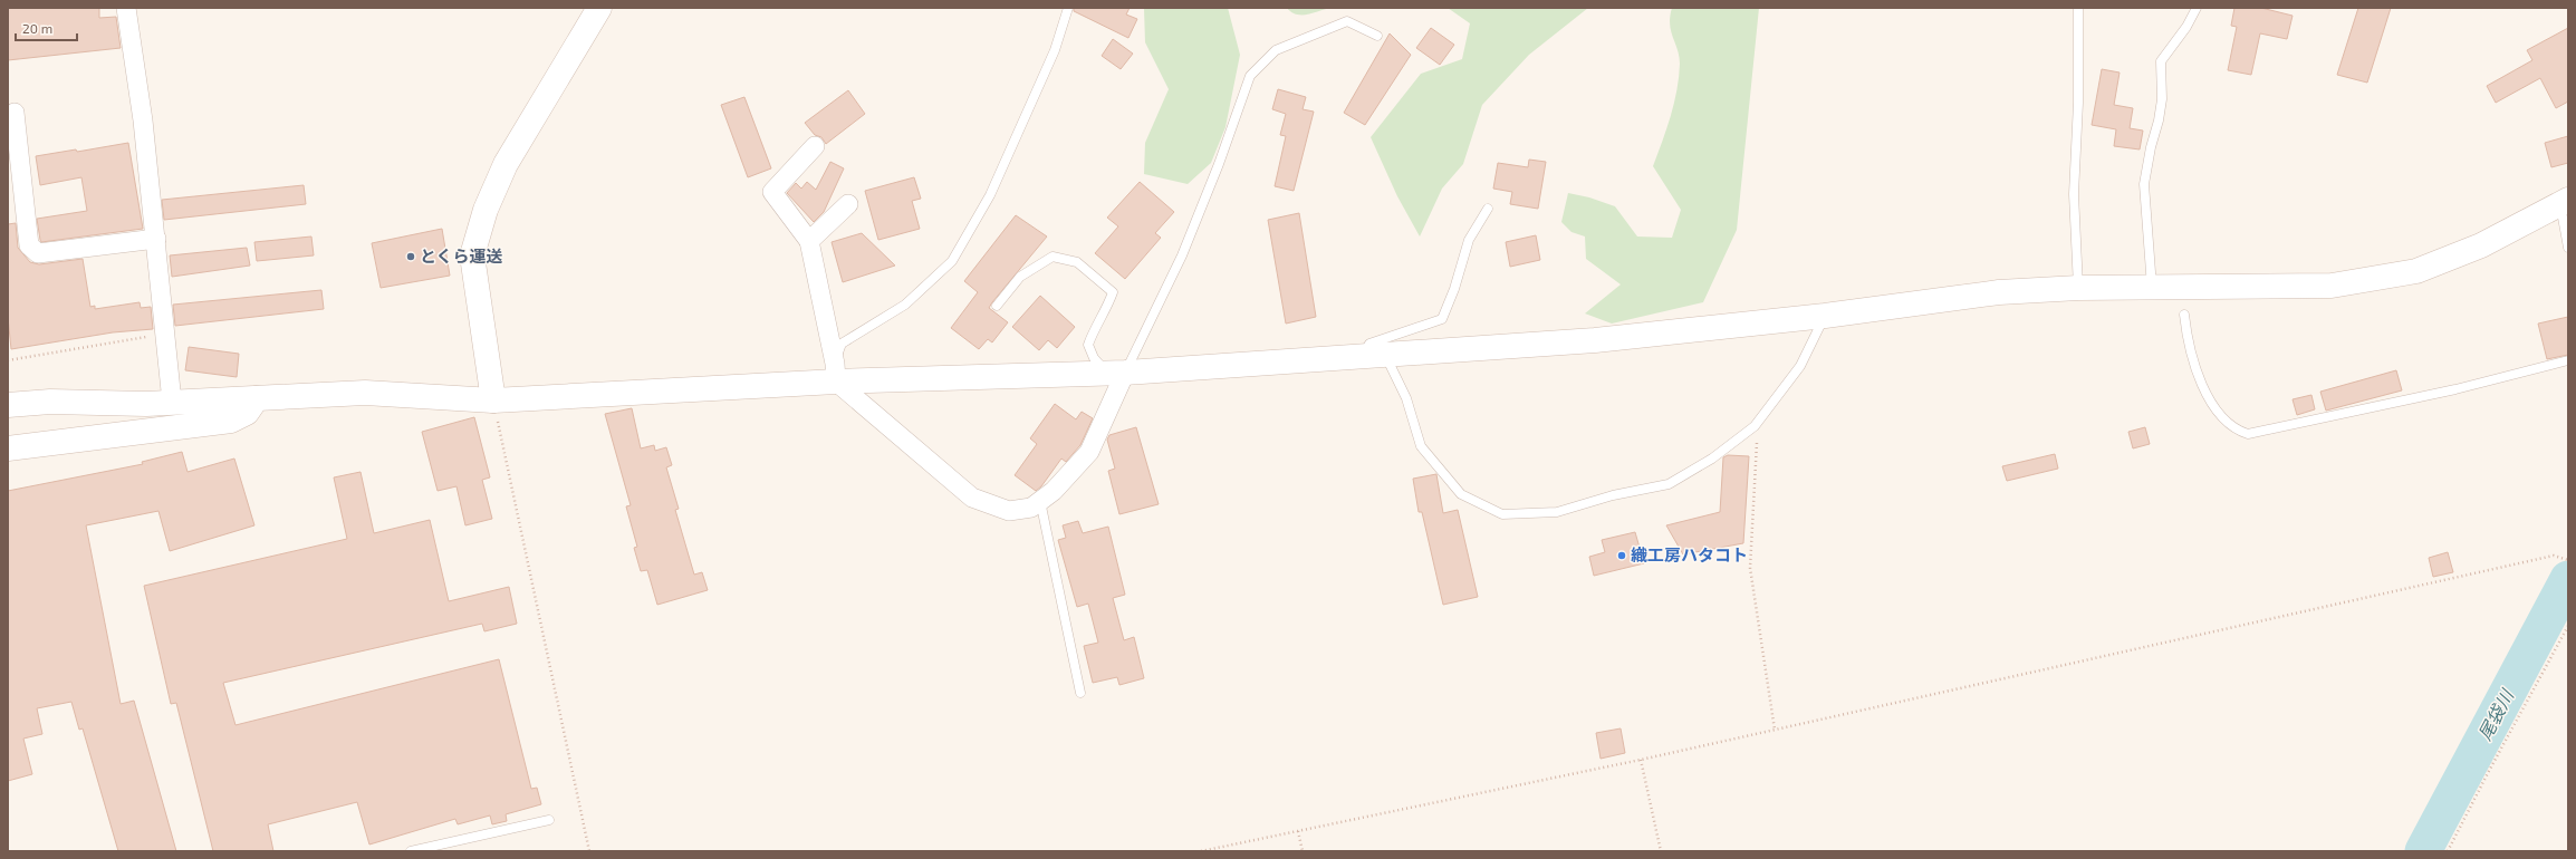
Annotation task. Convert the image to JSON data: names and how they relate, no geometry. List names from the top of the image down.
{
  "water": ["尾袋川"],
  "places": ["とくら運送", "織工房ハタコト"],
  "scale_bar": "20 m"
}
